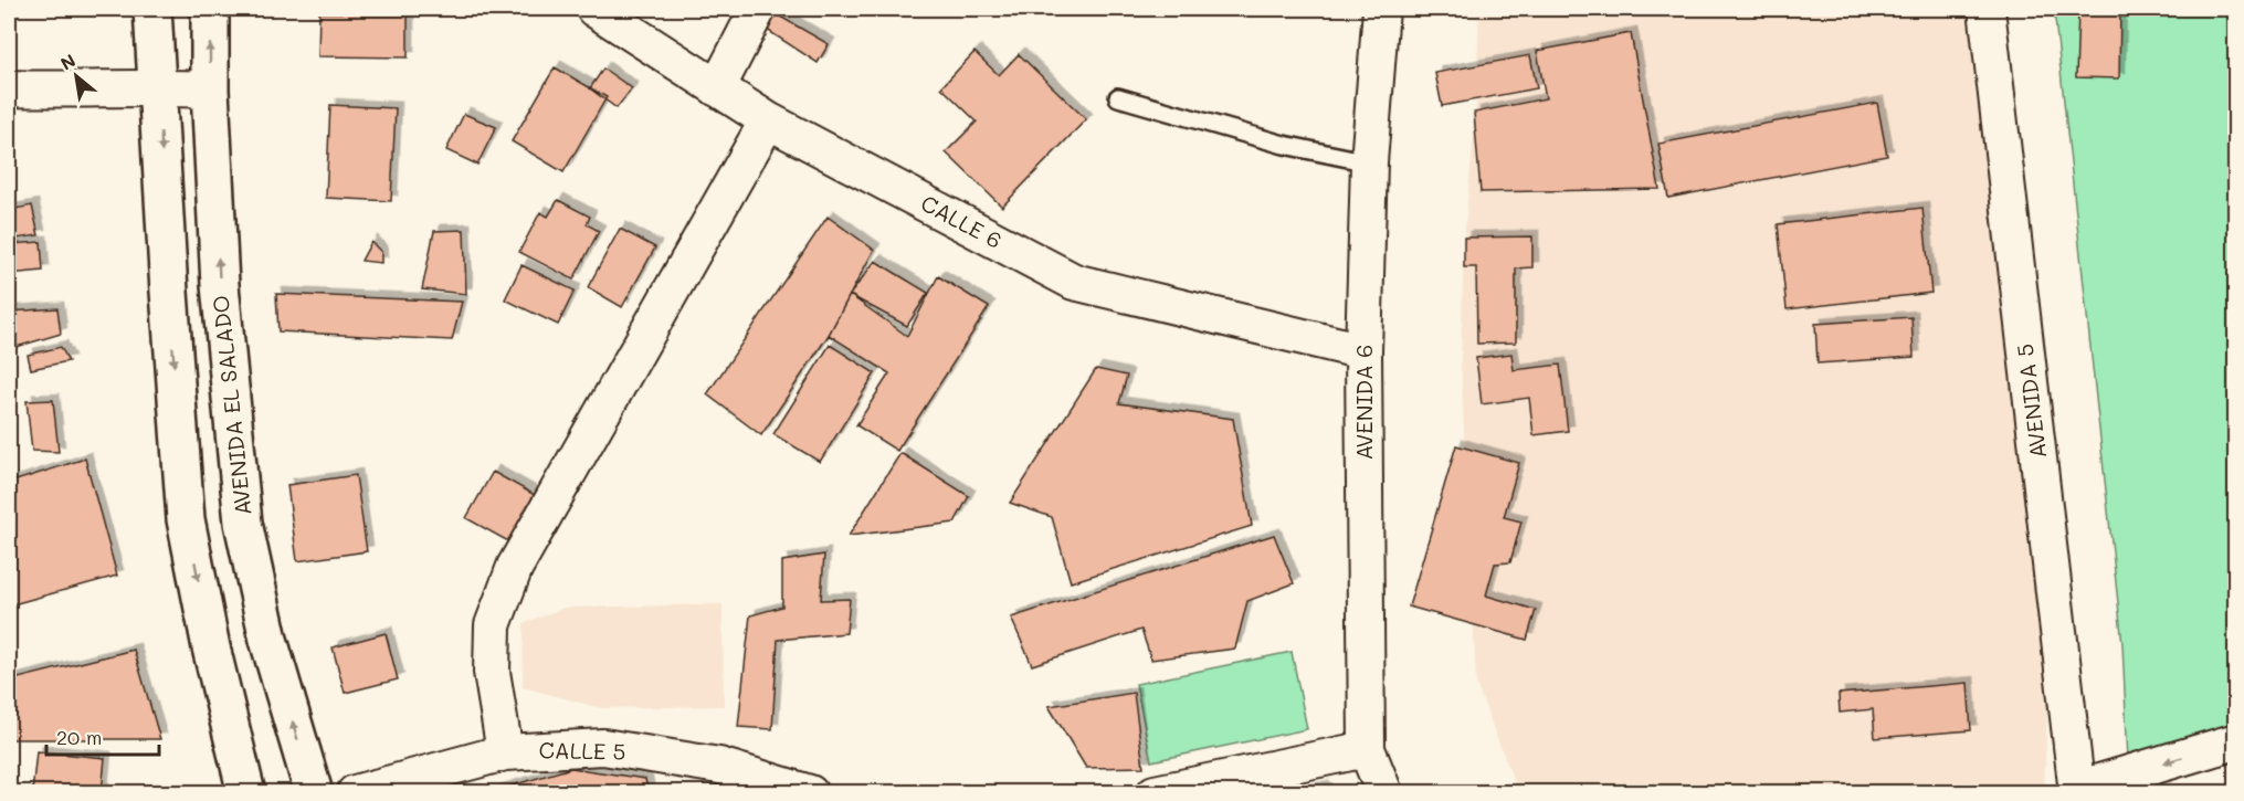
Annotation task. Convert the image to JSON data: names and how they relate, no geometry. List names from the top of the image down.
{
  "streets": {
    "main road": ["AVENIDA EL SALADO"],
    "street": [
      "CALLE 6",
      "AVENIDA 5",
      "AVENIDA 6",
      "CALLE 5"
    ]
  },
  "crossings": [
    ["CALLE 6", "AVENIDA 6"]
  ],
  "scale_bar": "20 m",
  "north": "top left"
}
